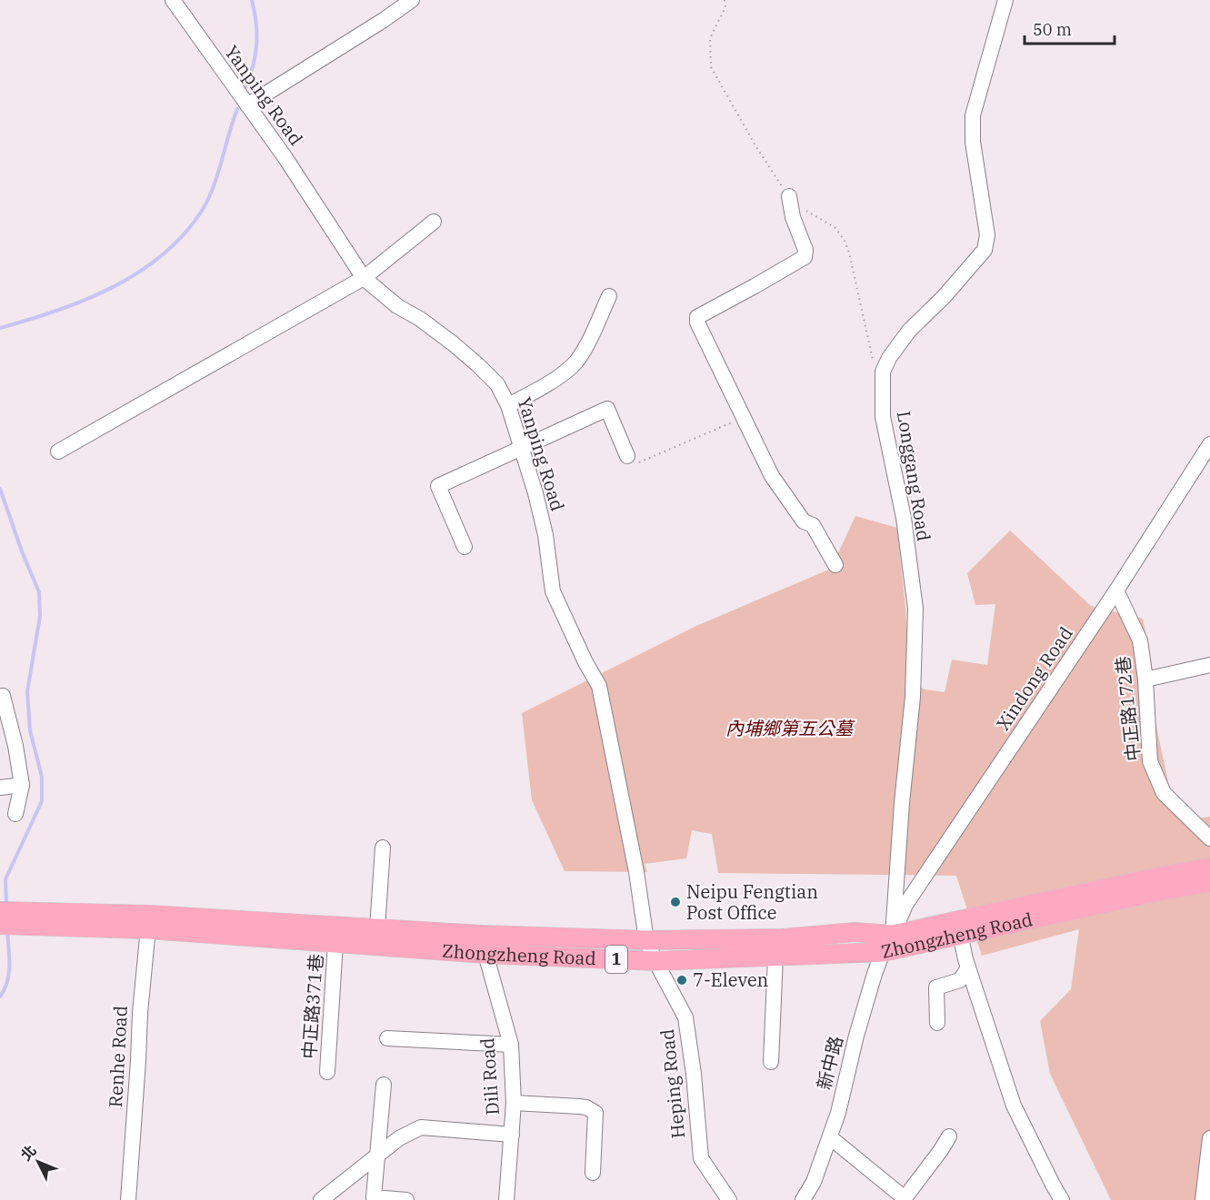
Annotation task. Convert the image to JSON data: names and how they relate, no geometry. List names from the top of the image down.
{
  "streets": {
    "main road": ["Zhongzheng Road", "1"],
    "street": [
      "Yanping Road",
      "Longgang Road",
      "Xindong Road",
      "中正路172巷",
      "中正路371巷",
      "Renhe Road",
      "新中路",
      "Dili Road",
      "Heping Road"
    ]
  },
  "crossings": [
    ["Yanping Road", "Zhongzheng Road"],
    ["Yanping Road", "Heping Road"],
    ["Longgang Road", "Xindong Road"],
    ["Longgang Road", "Zhongzheng Road"],
    ["Longgang Road", "新中路"],
    ["Xindong Road", "中正路172巷"],
    ["Xindong Road", "Zhongzheng Road"],
    ["Xindong Road", "新中路"],
    ["Zhongzheng Road", "中正路371巷"],
    ["Zhongzheng Road", "Renhe Road"],
    ["Zhongzheng Road", "新中路"],
    ["Zhongzheng Road", "Dili Road"],
    ["Zhongzheng Road", "Heping Road"]
  ],
  "parks": ["內埔鄉第五公墓"],
  "places": ["Neipu Fengtian Post Office", "7-Eleven"],
  "scale_bar": "50 m",
  "north": "top left"
}
